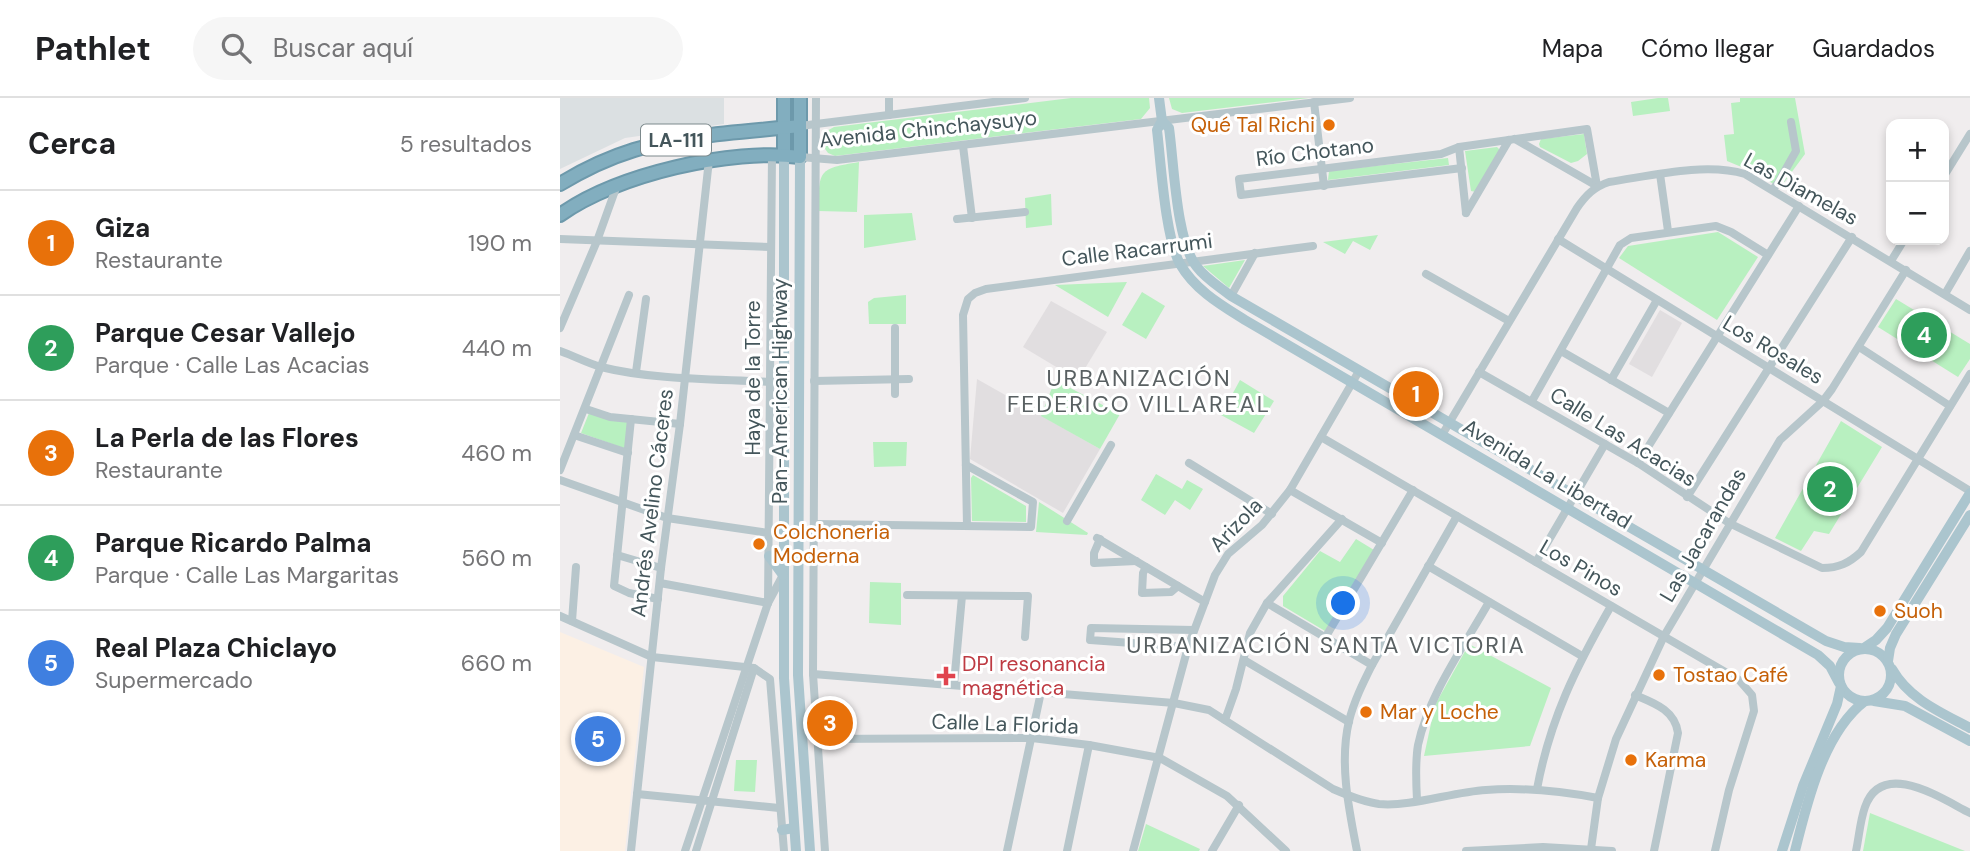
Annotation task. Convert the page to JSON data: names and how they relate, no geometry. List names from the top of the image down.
{
  "streets": {
    "highway": ["LA-111", "Pan-American Highway"],
    "main road": ["Avenida La Libertad"],
    "street": [
      "Avenida Chinchaysuyo",
      "Río Chotano",
      "Las Diamelas",
      "Calle Racarrumi",
      "Los Rosales",
      "Haya de la Torre",
      "Calle Las Acacias",
      "Andrés Avelino Cáceres",
      "Arizola",
      "Las Jacarandas",
      "Los Pinos",
      "Calle La Florida"
    ]
  },
  "crossings": [
    ["Avenida Chinchaysuyo", "LA-111"],
    ["Avenida Chinchaysuyo", "Pan-American Highway"],
    ["Avenida Chinchaysuyo", "Avenida La Libertad"],
    ["LA-111", "Haya de la Torre"],
    ["LA-111", "Pan-American Highway"],
    ["LA-111", "Andrés Avelino Cáceres"],
    ["Río Chotano", "Las Diamelas"],
    ["Las Diamelas", "Las Jacarandas"],
    ["Calle Racarrumi", "Avenida La Libertad"],
    ["Los Rosales", "Calle Las Acacias"],
    ["Los Rosales", "Las Jacarandas"],
    ["Haya de la Torre", "Pan-American Highway"],
    ["Calle Las Acacias", "Las Jacarandas"],
    ["Avenida La Libertad", "Arizola"],
    ["Avenida La Libertad", "Las Jacarandas"],
    ["Arizola", "Los Pinos"],
    ["Arizola", "Calle La Florida"],
    ["Las Jacarandas", "Los Pinos"]
  ],
  "districts": ["URBANIZACIÓN FEDERICO VILLAREAL", "URBANIZACIÓN SANTA VICTORIA"],
  "places": {
    "other": [
      "Qué Tal Richi",
      "Colchoneria Moderna",
      "Suoh",
      "Tostao Café",
      "Mar y Loche",
      "Karma"
    ],
    "health": ["DPI resonancia magnética"]
  },
  "page": {
    "header": "Pathlet",
    "search": "Buscar aquí",
    "nav": ["Mapa", "Cómo llegar", "Guardados"],
    "heading": ["Cerca", "5 resultados"],
    "map_buttons": ["+", "−"],
    "list": [
      {
        "mark": "1",
        "name": "Giza",
        "note": "Restaurante",
        "value": "190 m"
      },
      {
        "mark": "2",
        "name": "Parque Cesar Vallejo",
        "note": "Parque · Calle Las Acacias",
        "value": "440 m"
      },
      {
        "mark": "3",
        "name": "La Perla de las Flores",
        "note": "Restaurante",
        "value": "460 m"
      },
      {
        "mark": "4",
        "name": "Parque Ricardo Palma",
        "note": "Parque · Calle Las Margaritas",
        "value": "560 m"
      },
      {
        "mark": "5",
        "name": "Real Plaza Chiclayo",
        "note": "Supermercado",
        "value": "660 m"
      }
    ],
    "pins": [
      "4",
      "1",
      "2",
      "3",
      "5"
    ]
  }
}
